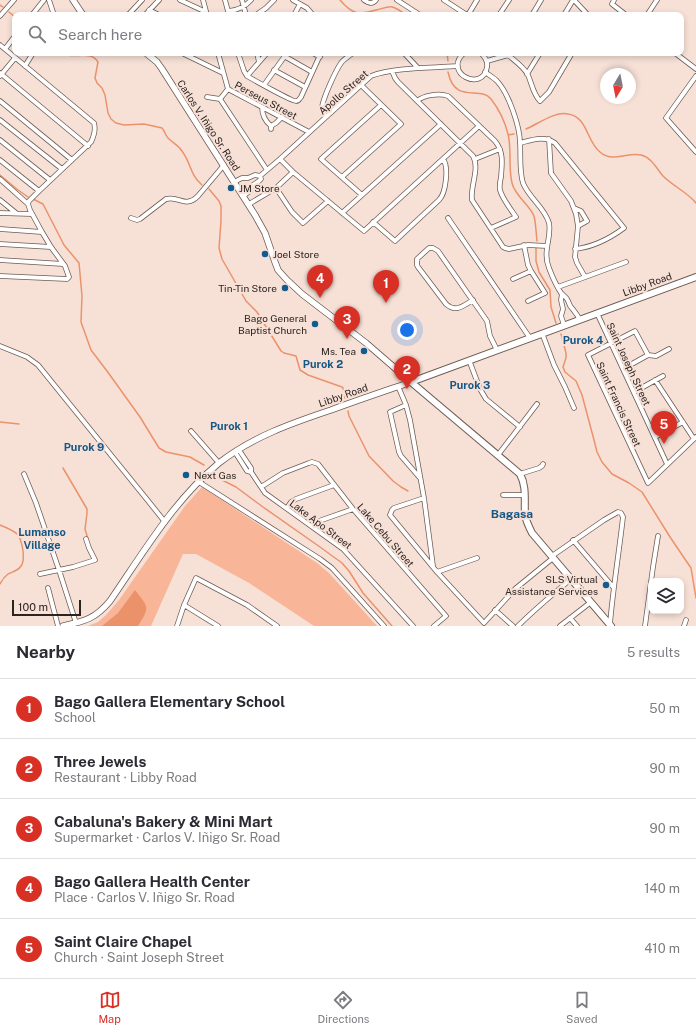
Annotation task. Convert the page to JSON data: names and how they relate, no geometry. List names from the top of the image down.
{
  "streets": {
    "main road": ["Carlos V. Iñigo Sr. Road", "Libby Road"],
    "street": [
      "Apollo Street",
      "Perseus Street",
      "Saint Joseph Street",
      "Saint Francis Street",
      "Lake Apo Street",
      "Lake Cebu Street"
    ]
  },
  "crossings": [
    ["Apollo Street", "Perseus Street"],
    ["Apollo Street", "Carlos V. Iñigo Sr. Road"],
    ["Carlos V. Iñigo Sr. Road", "Libby Road"],
    ["Libby Road", "Saint Joseph Street"],
    ["Libby Road", "Lake Apo Street"],
    ["Saint Joseph Street", "Saint Francis Street"],
    ["Lake Apo Street", "Lake Cebu Street"]
  ],
  "districts": [
    "Purok 4",
    "Purok 2",
    "Purok 3",
    "Purok 1",
    "Purok 9",
    "Bagasa",
    "Lumanso Village"
  ],
  "places": [
    "JM Store",
    "Joel Store",
    "Tin-Tin Store",
    "Bago General Baptist Church",
    "Ms. Tea",
    "Next Gas",
    "SLS Virtual Assistance Services"
  ],
  "scale_bar": "100 m",
  "north": "bottom",
  "page": {
    "search": "Search here",
    "pins": [
      "4",
      "1",
      "3",
      "2",
      "5"
    ],
    "scale": "100 m",
    "heading": ["Nearby", "5 results"],
    "list": [
      {
        "mark": "1",
        "name": "Bago Gallera Elementary School",
        "note": "School",
        "value": "50 m"
      },
      {
        "mark": "2",
        "name": "Three Jewels",
        "note": "Restaurant · Libby Road",
        "value": "90 m"
      },
      {
        "mark": "3",
        "name": "Cabaluna's Bakery & Mini Mart",
        "note": "Supermarket · Carlos V. Iñigo Sr. Road",
        "value": "90 m"
      },
      {
        "mark": "4",
        "name": "Bago Gallera Health Center",
        "note": "Place · Carlos V. Iñigo Sr. Road",
        "value": "140 m"
      },
      {
        "mark": "5",
        "name": "Saint Claire Chapel",
        "note": "Church · Saint Joseph Street",
        "value": "410 m"
      }
    ],
    "nav": ["Map", "Directions", "Saved"]
  }
}
